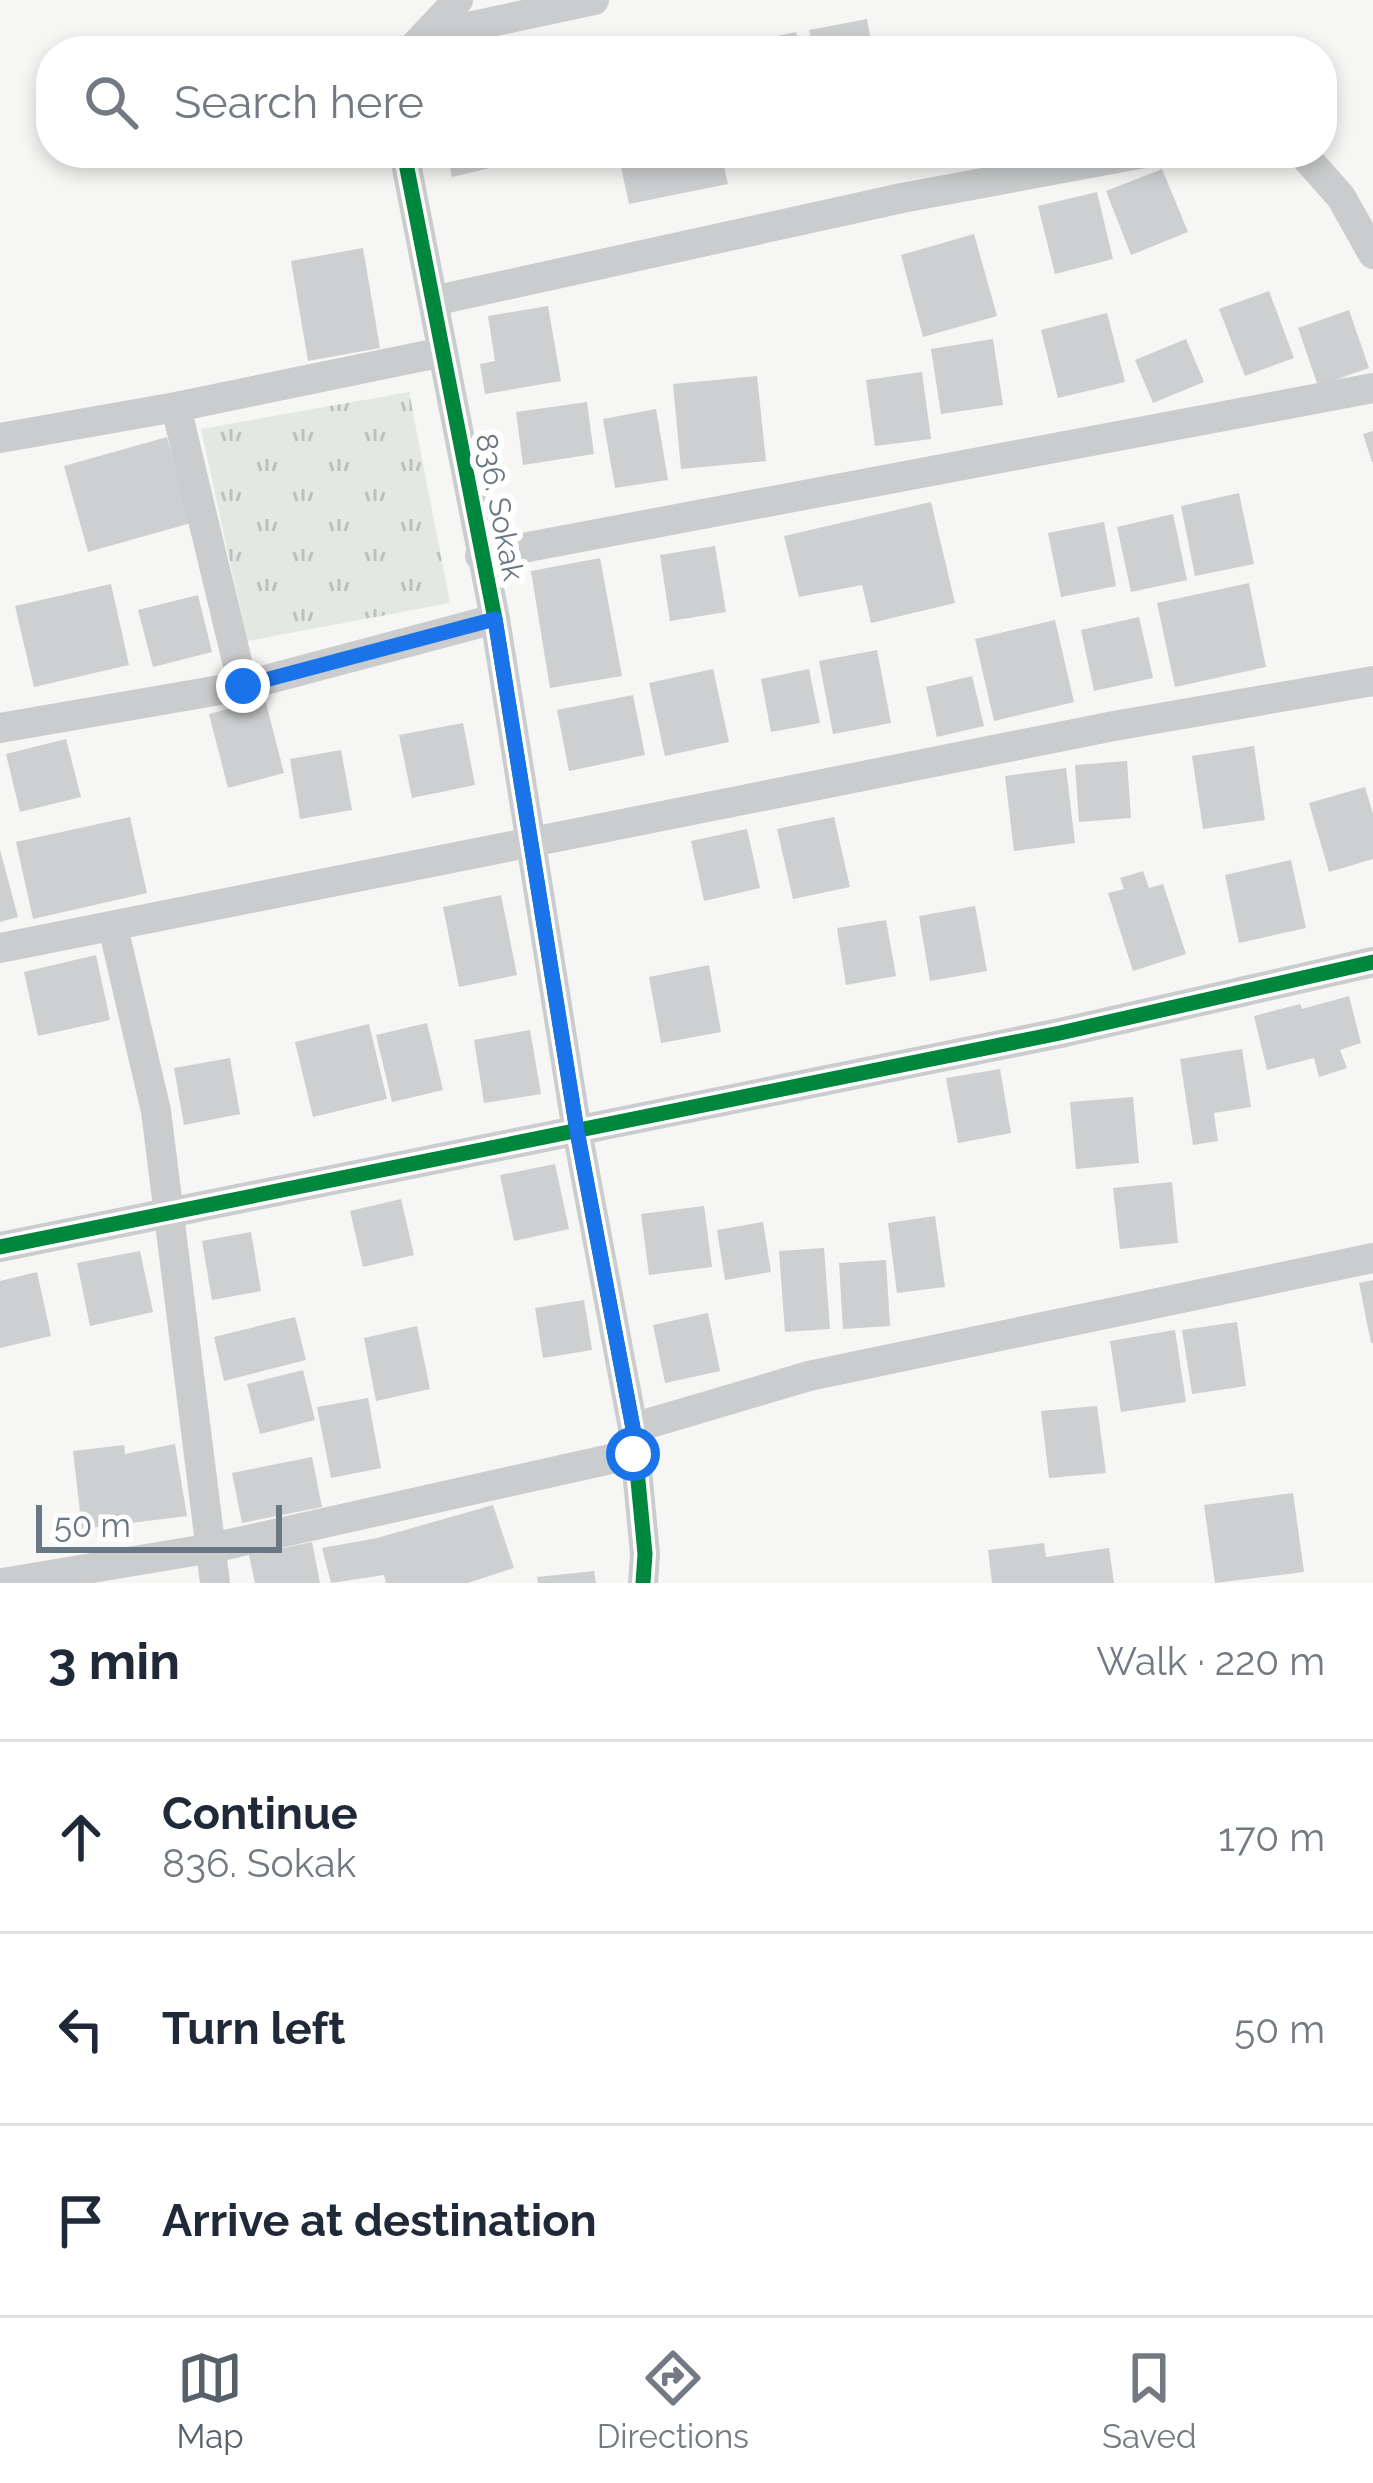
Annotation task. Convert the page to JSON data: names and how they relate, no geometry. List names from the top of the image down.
{
  "streets": {
    "street": ["836. Sokak"]
  },
  "scale_bar": "50 m",
  "page": {
    "search": "Search here",
    "scale": "50 m",
    "heading": ["3 min", "Walk · 220 m"],
    "list": [
      ["Continue", "836. Sokak", "170 m"],
      ["Turn left", "50 m"],
      "Arrive at destination"
    ],
    "nav": ["Map", "Directions", "Saved"]
  }
}
